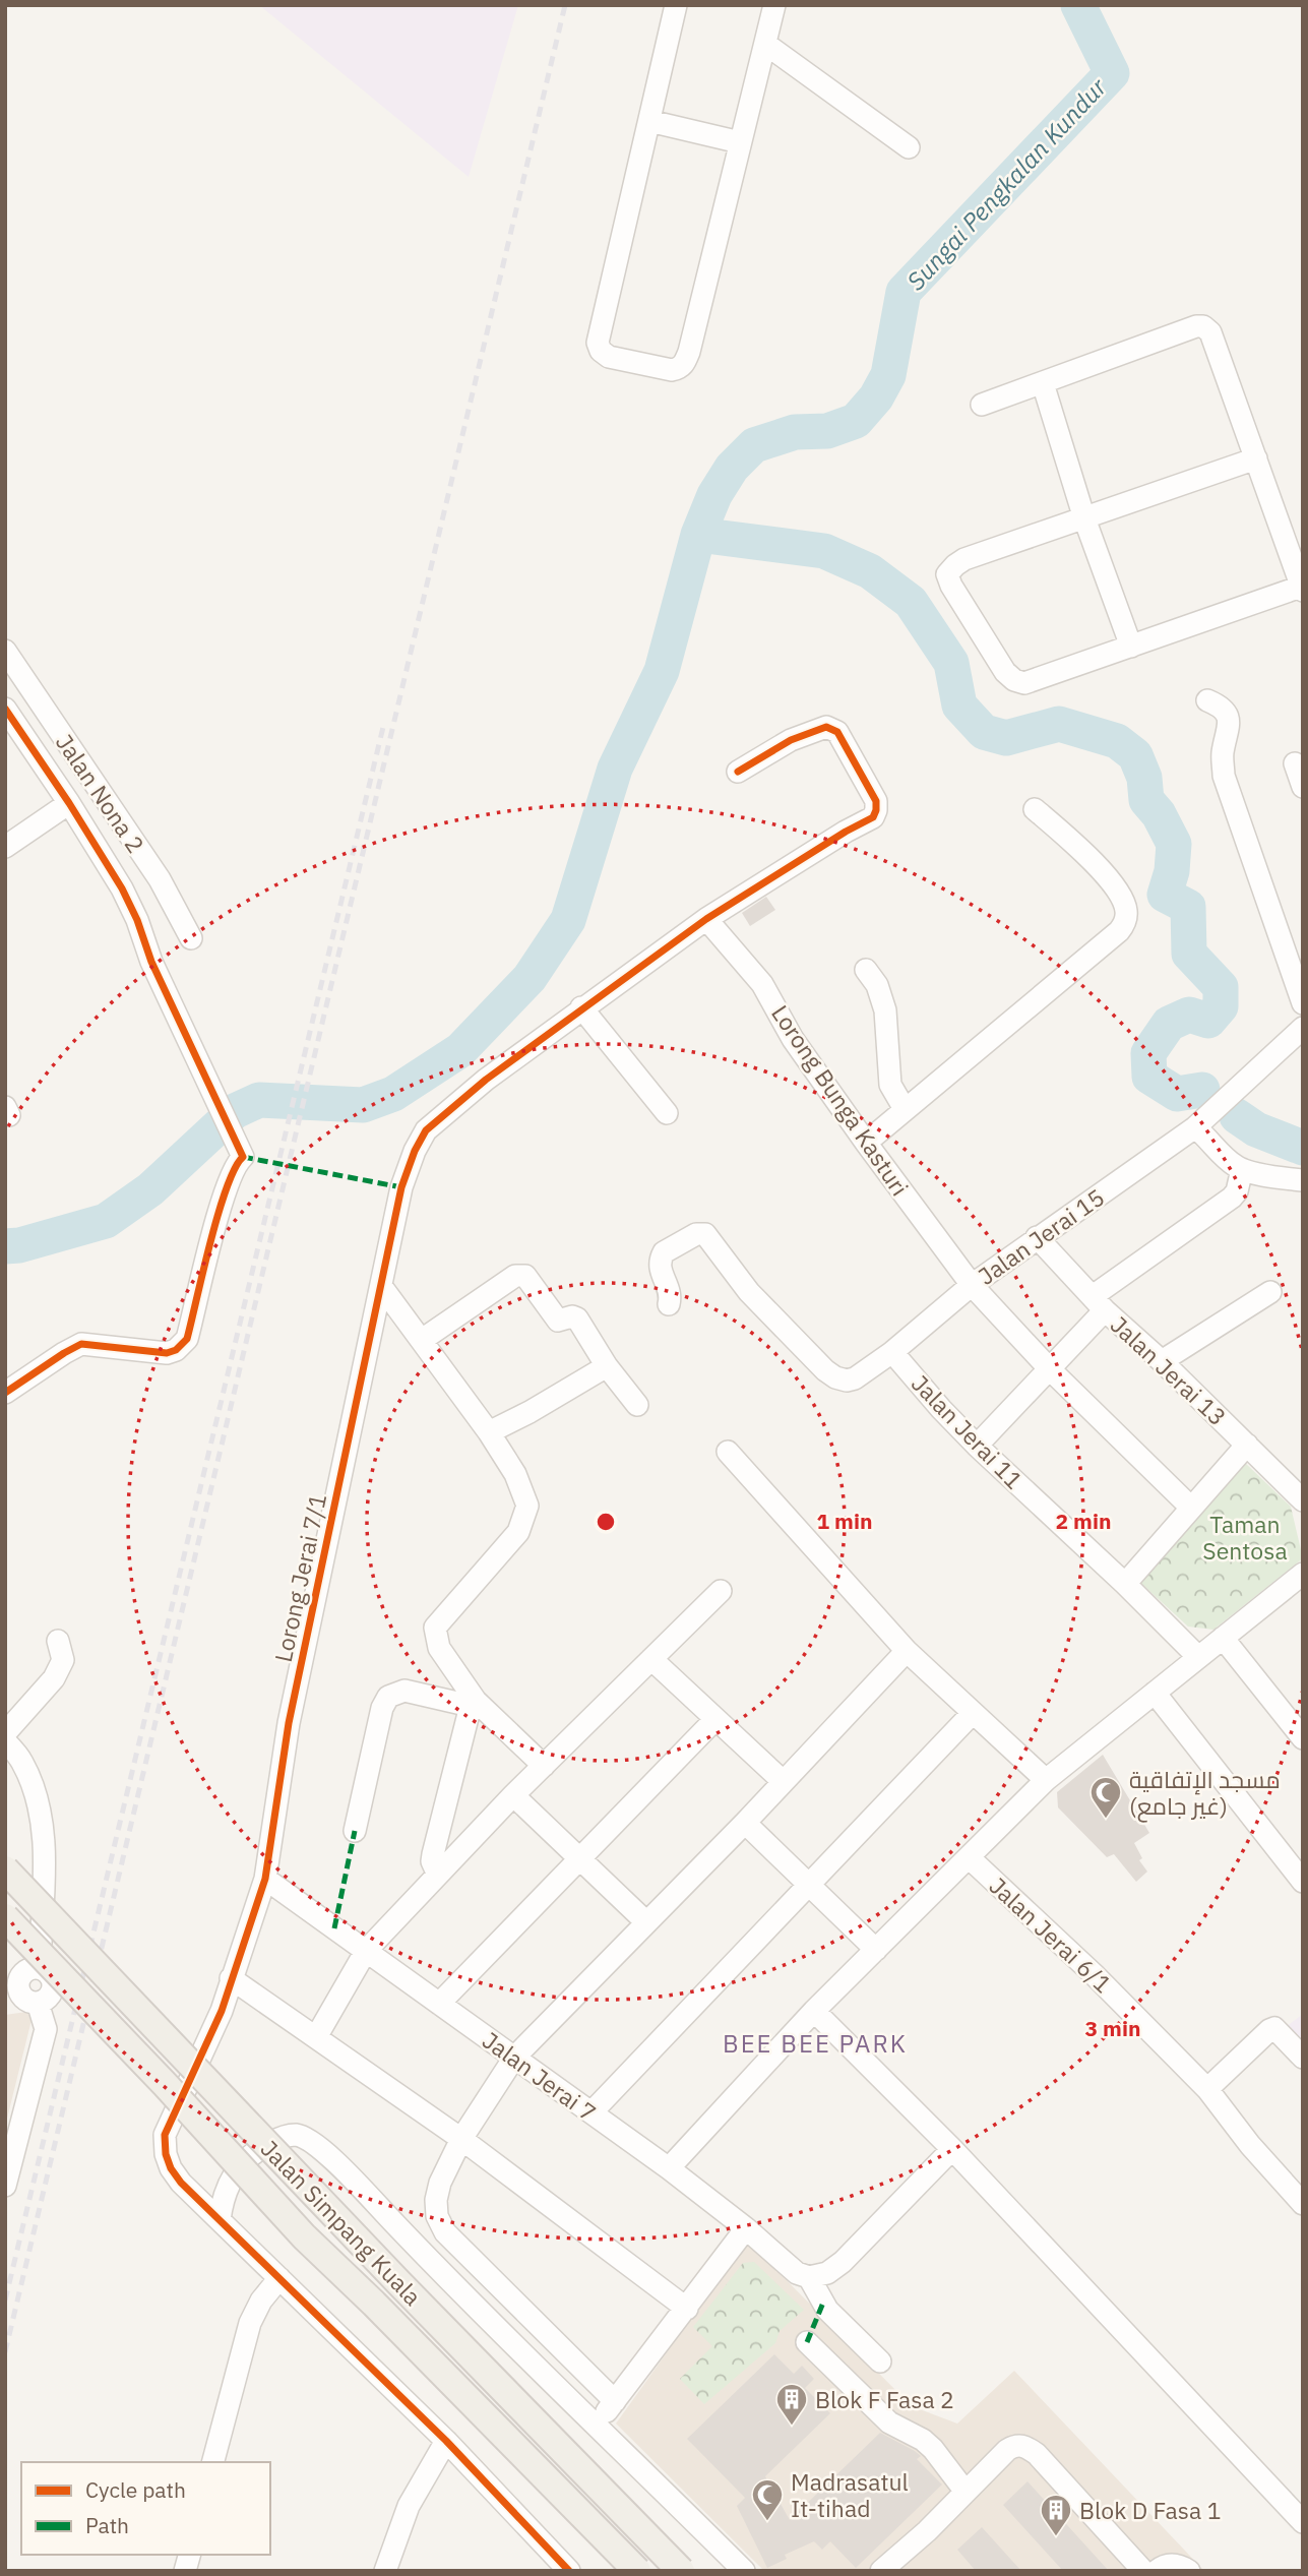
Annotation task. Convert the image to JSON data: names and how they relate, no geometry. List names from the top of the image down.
{
  "streets": {
    "main road": ["Jalan Simpang Kuala"],
    "street": [
      "Jalan Nona 2",
      "Lorong Bunga Kasturi",
      "Jalan Jerai 15",
      "Jalan Jerai 13",
      "Jalan Jerai 11",
      "Lorong Jerai 7/1",
      "Jalan Jerai 6/1",
      "Jalan Jerai 7"
    ]
  },
  "crossings": [
    ["Lorong Bunga Kasturi", "Jalan Jerai 15"],
    ["Lorong Bunga Kasturi", "Lorong Jerai 7/1"],
    ["Jalan Jerai 15", "Jalan Jerai 13"],
    ["Jalan Jerai 15", "Jalan Jerai 11"],
    ["Lorong Jerai 7/1", "Jalan Jerai 7"]
  ],
  "districts": ["BEE BEE PARK"],
  "water": ["Sungai Pengkalan Kundur"],
  "parks": ["Taman Sentosa"],
  "places": {
    "mosque": ["مسجد الإتفاقية (غير جامع)", "Madrasatul It-tihad"],
    "building": ["Blok F Fasa 2", "Blok D Fasa 1"]
  },
  "legend": ["Cycle path", "Path"],
  "rings": ["1 min", "2 min", "3 min"]
}
